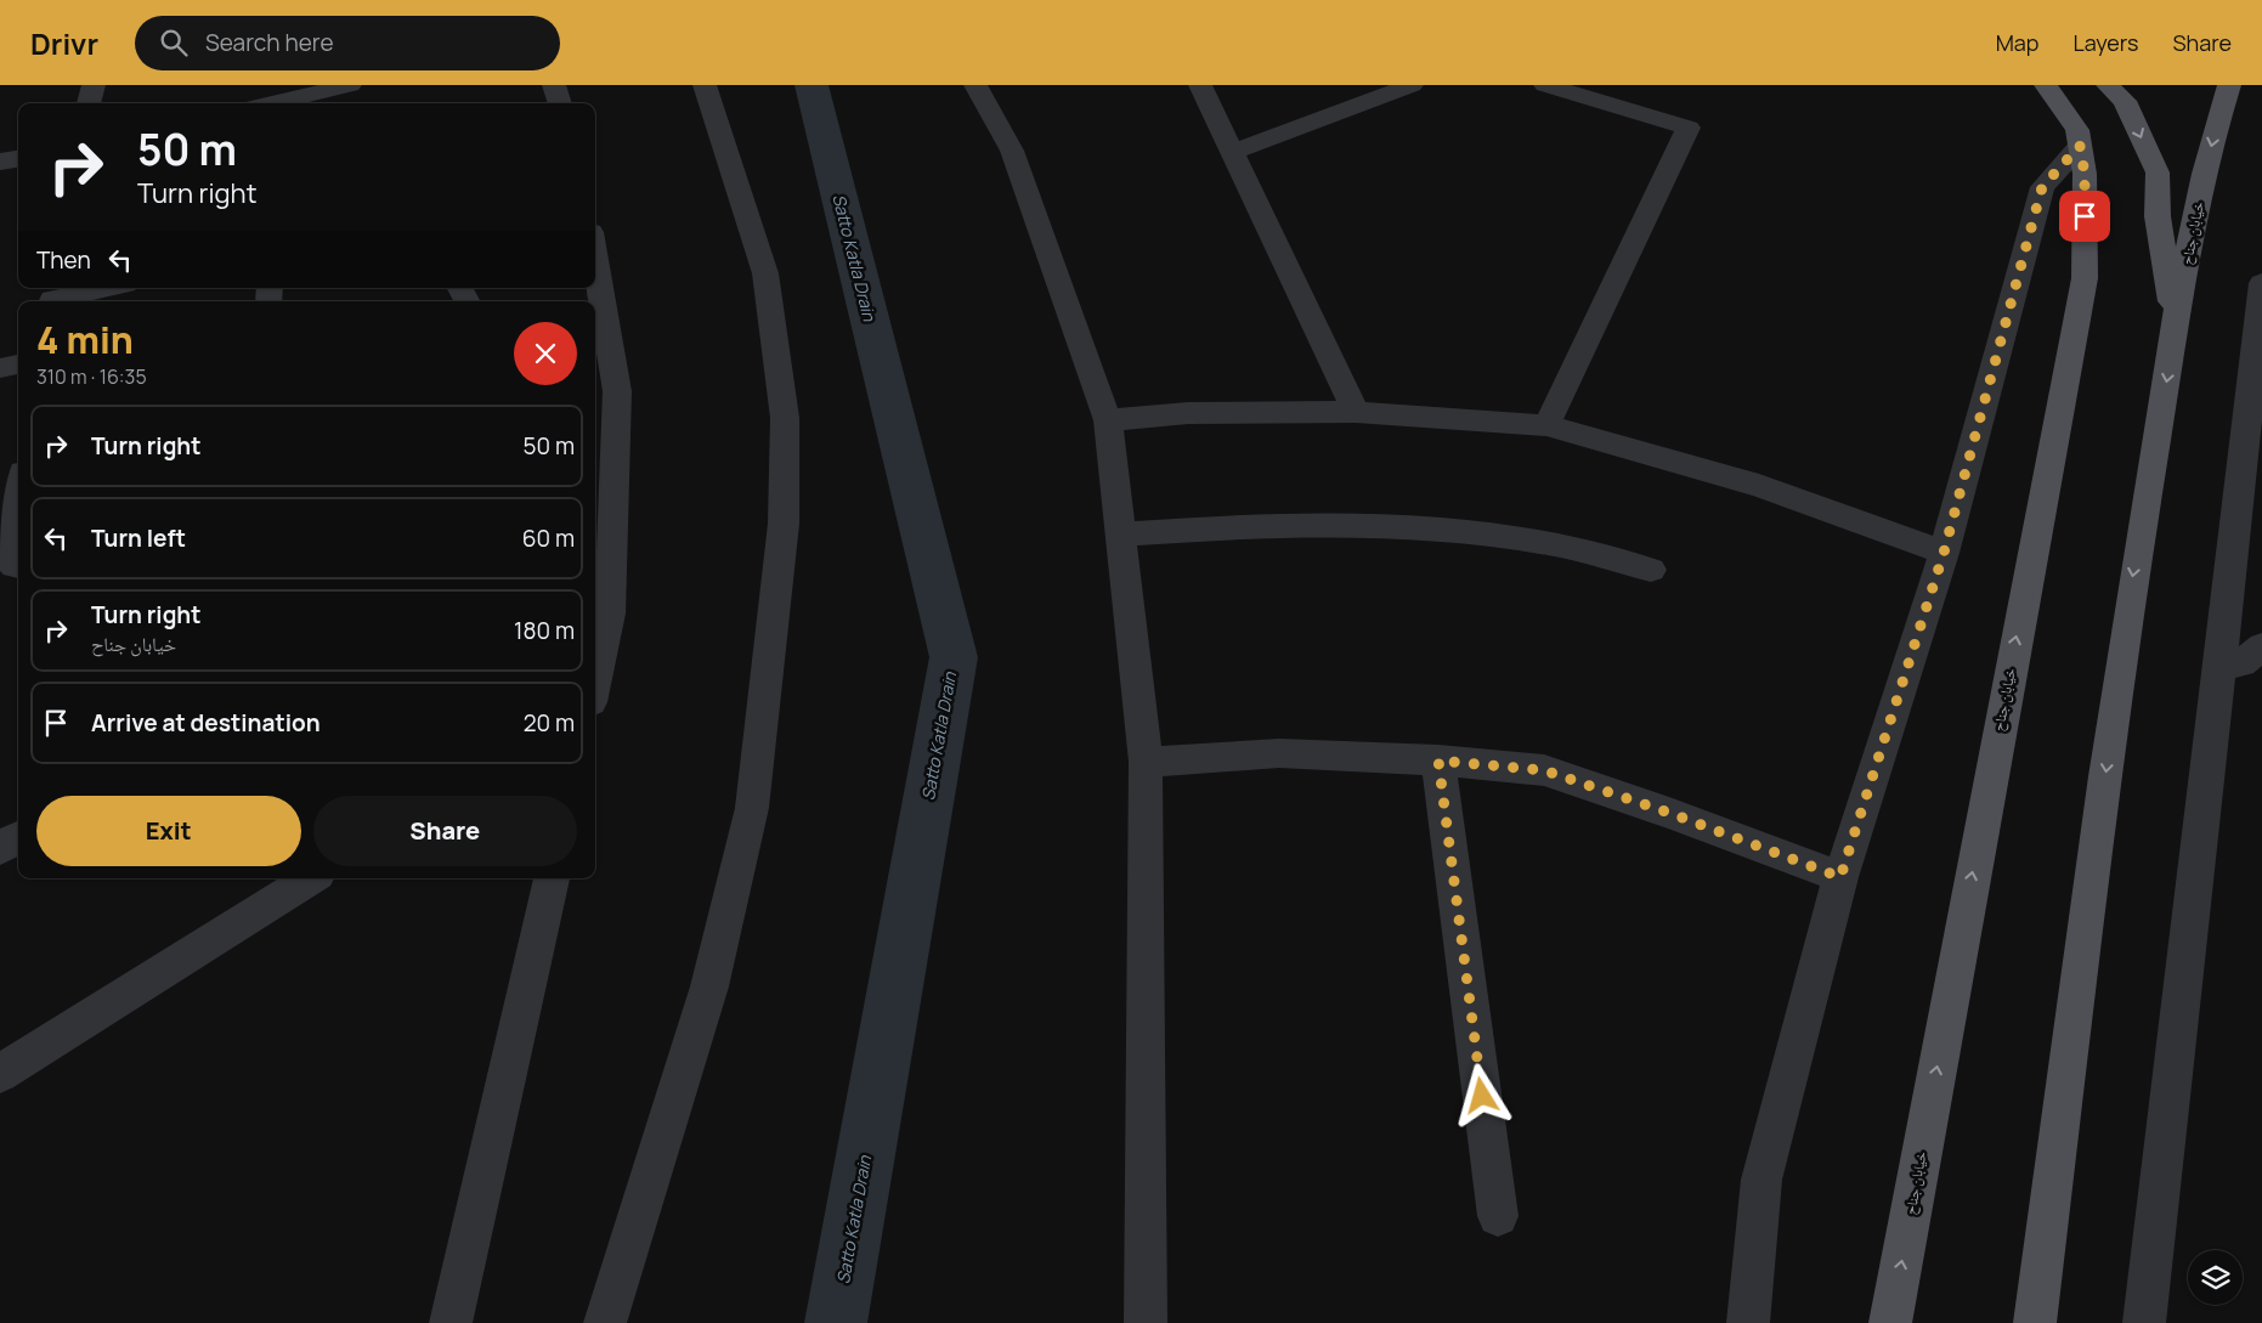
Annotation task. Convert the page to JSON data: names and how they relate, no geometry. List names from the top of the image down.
{
  "streets": {
    "main road": ["خیابان جناح"]
  },
  "water": ["Satto Katla Drain"],
  "page": {
    "header": "Drivr",
    "search": "Search here",
    "nav": ["Map", "Layers", "Share"],
    "turn": ["50 m", "Turn right"],
    "then": "Then",
    "heading": ["4 min", "310 m · 16:35"],
    "list": [
      {
        "name": "Turn right",
        "value": "50 m"
      },
      {
        "name": "Turn left",
        "value": "60 m"
      },
      {
        "name": "Turn right",
        "note": "خیابان جناح",
        "value": "180 m"
      },
      {
        "name": "Arrive at destination",
        "value": "20 m"
      }
    ],
    "buttons": ["Exit", "Share"]
  }
}
